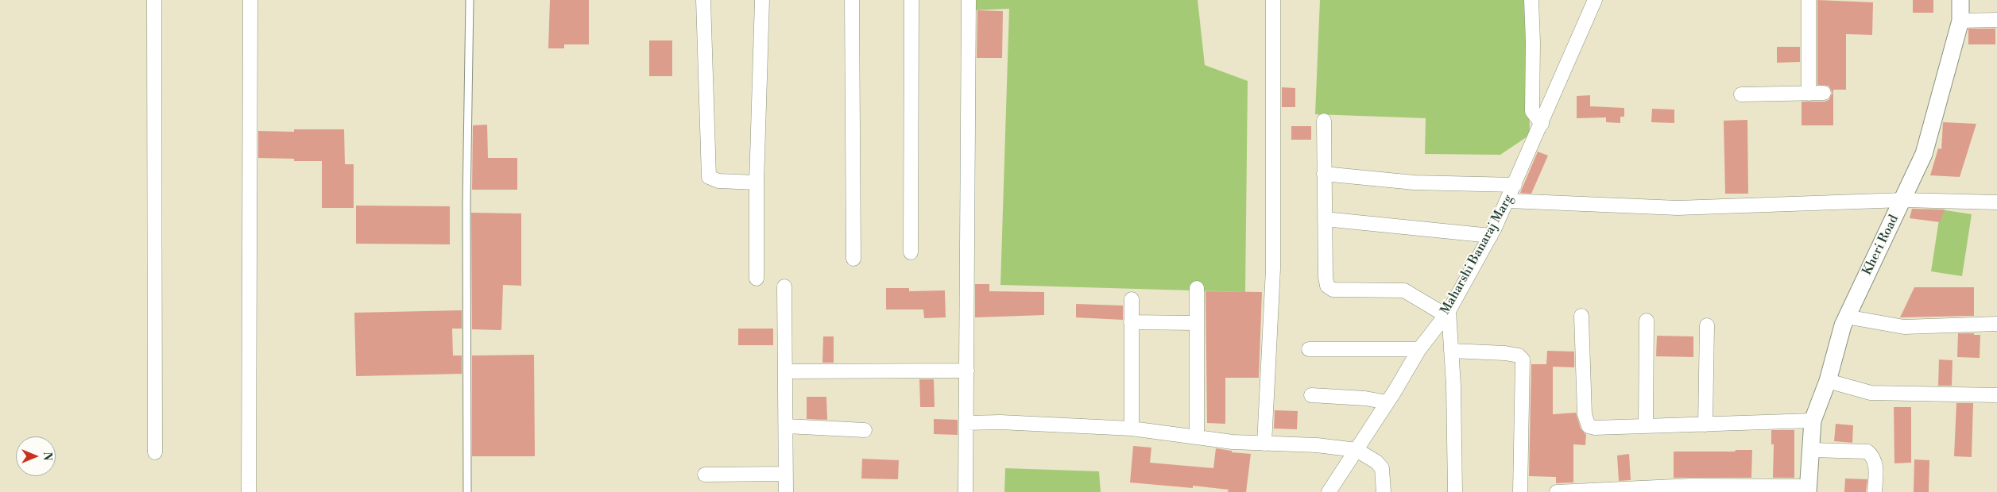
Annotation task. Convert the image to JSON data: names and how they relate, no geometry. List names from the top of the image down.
{
  "streets": {
    "street": ["Kheri Road", "Maharshi Banaraj Marg"]
  },
  "north": "right"
}
